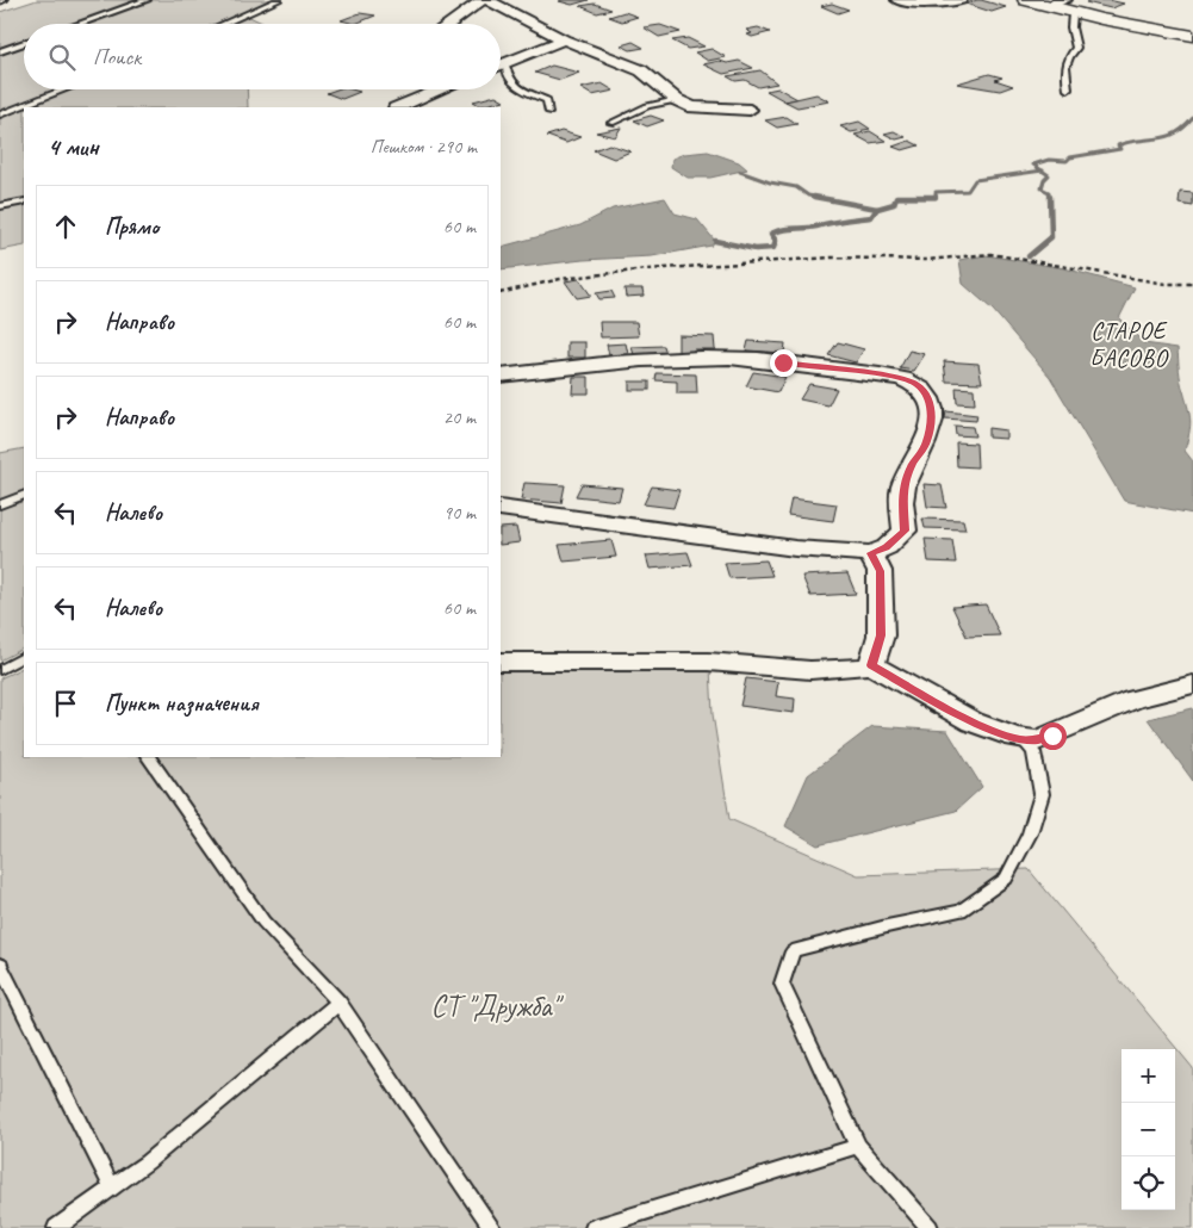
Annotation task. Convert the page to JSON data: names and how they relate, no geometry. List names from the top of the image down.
{
  "districts": ["СТАРОЕ БАСОВО"],
  "parks": ["СТ \"Дружба\""],
  "page": {
    "search": "Поиск",
    "heading": ["4 мин", "Пешком · 290 m"],
    "list": [
      ["Прямо", "60 m"],
      ["Направо", "60 m"],
      ["Направо", "20 m"],
      ["Налево", "90 m"],
      ["Налево", "60 m"],
      "Пункт назначения"
    ],
    "map_buttons": ["+", "−"]
  }
}
